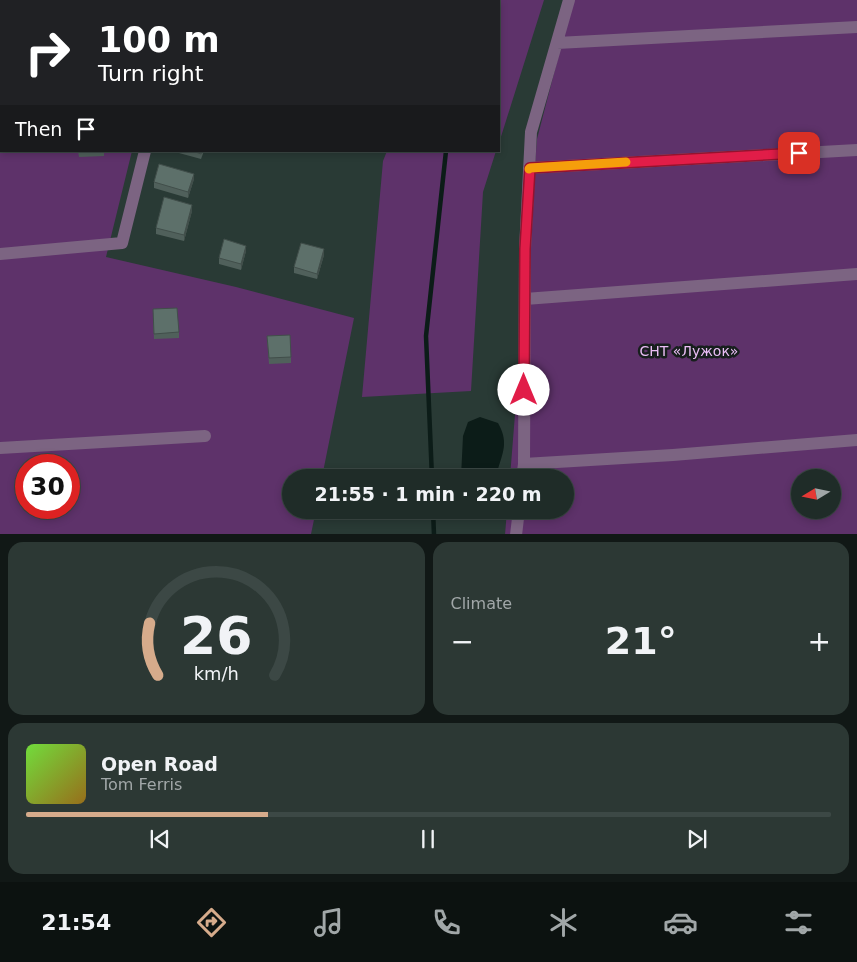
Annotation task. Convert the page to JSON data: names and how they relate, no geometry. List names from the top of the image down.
{
  "parks": ["СНТ «Лужок»"],
  "north": "left",
  "page": {
    "turn": ["100 m", "Turn right"],
    "then": "Then",
    "limit": "30",
    "trip": "21:55 · 1 min · 220 m",
    "tile": "Climate",
    "heat": ["−", "21°", "+"],
    "song": ["Open Road", "Tom Ferris"],
    "tabs": "21:54",
    "gauge": ["26", "km/h"]
  }
}
